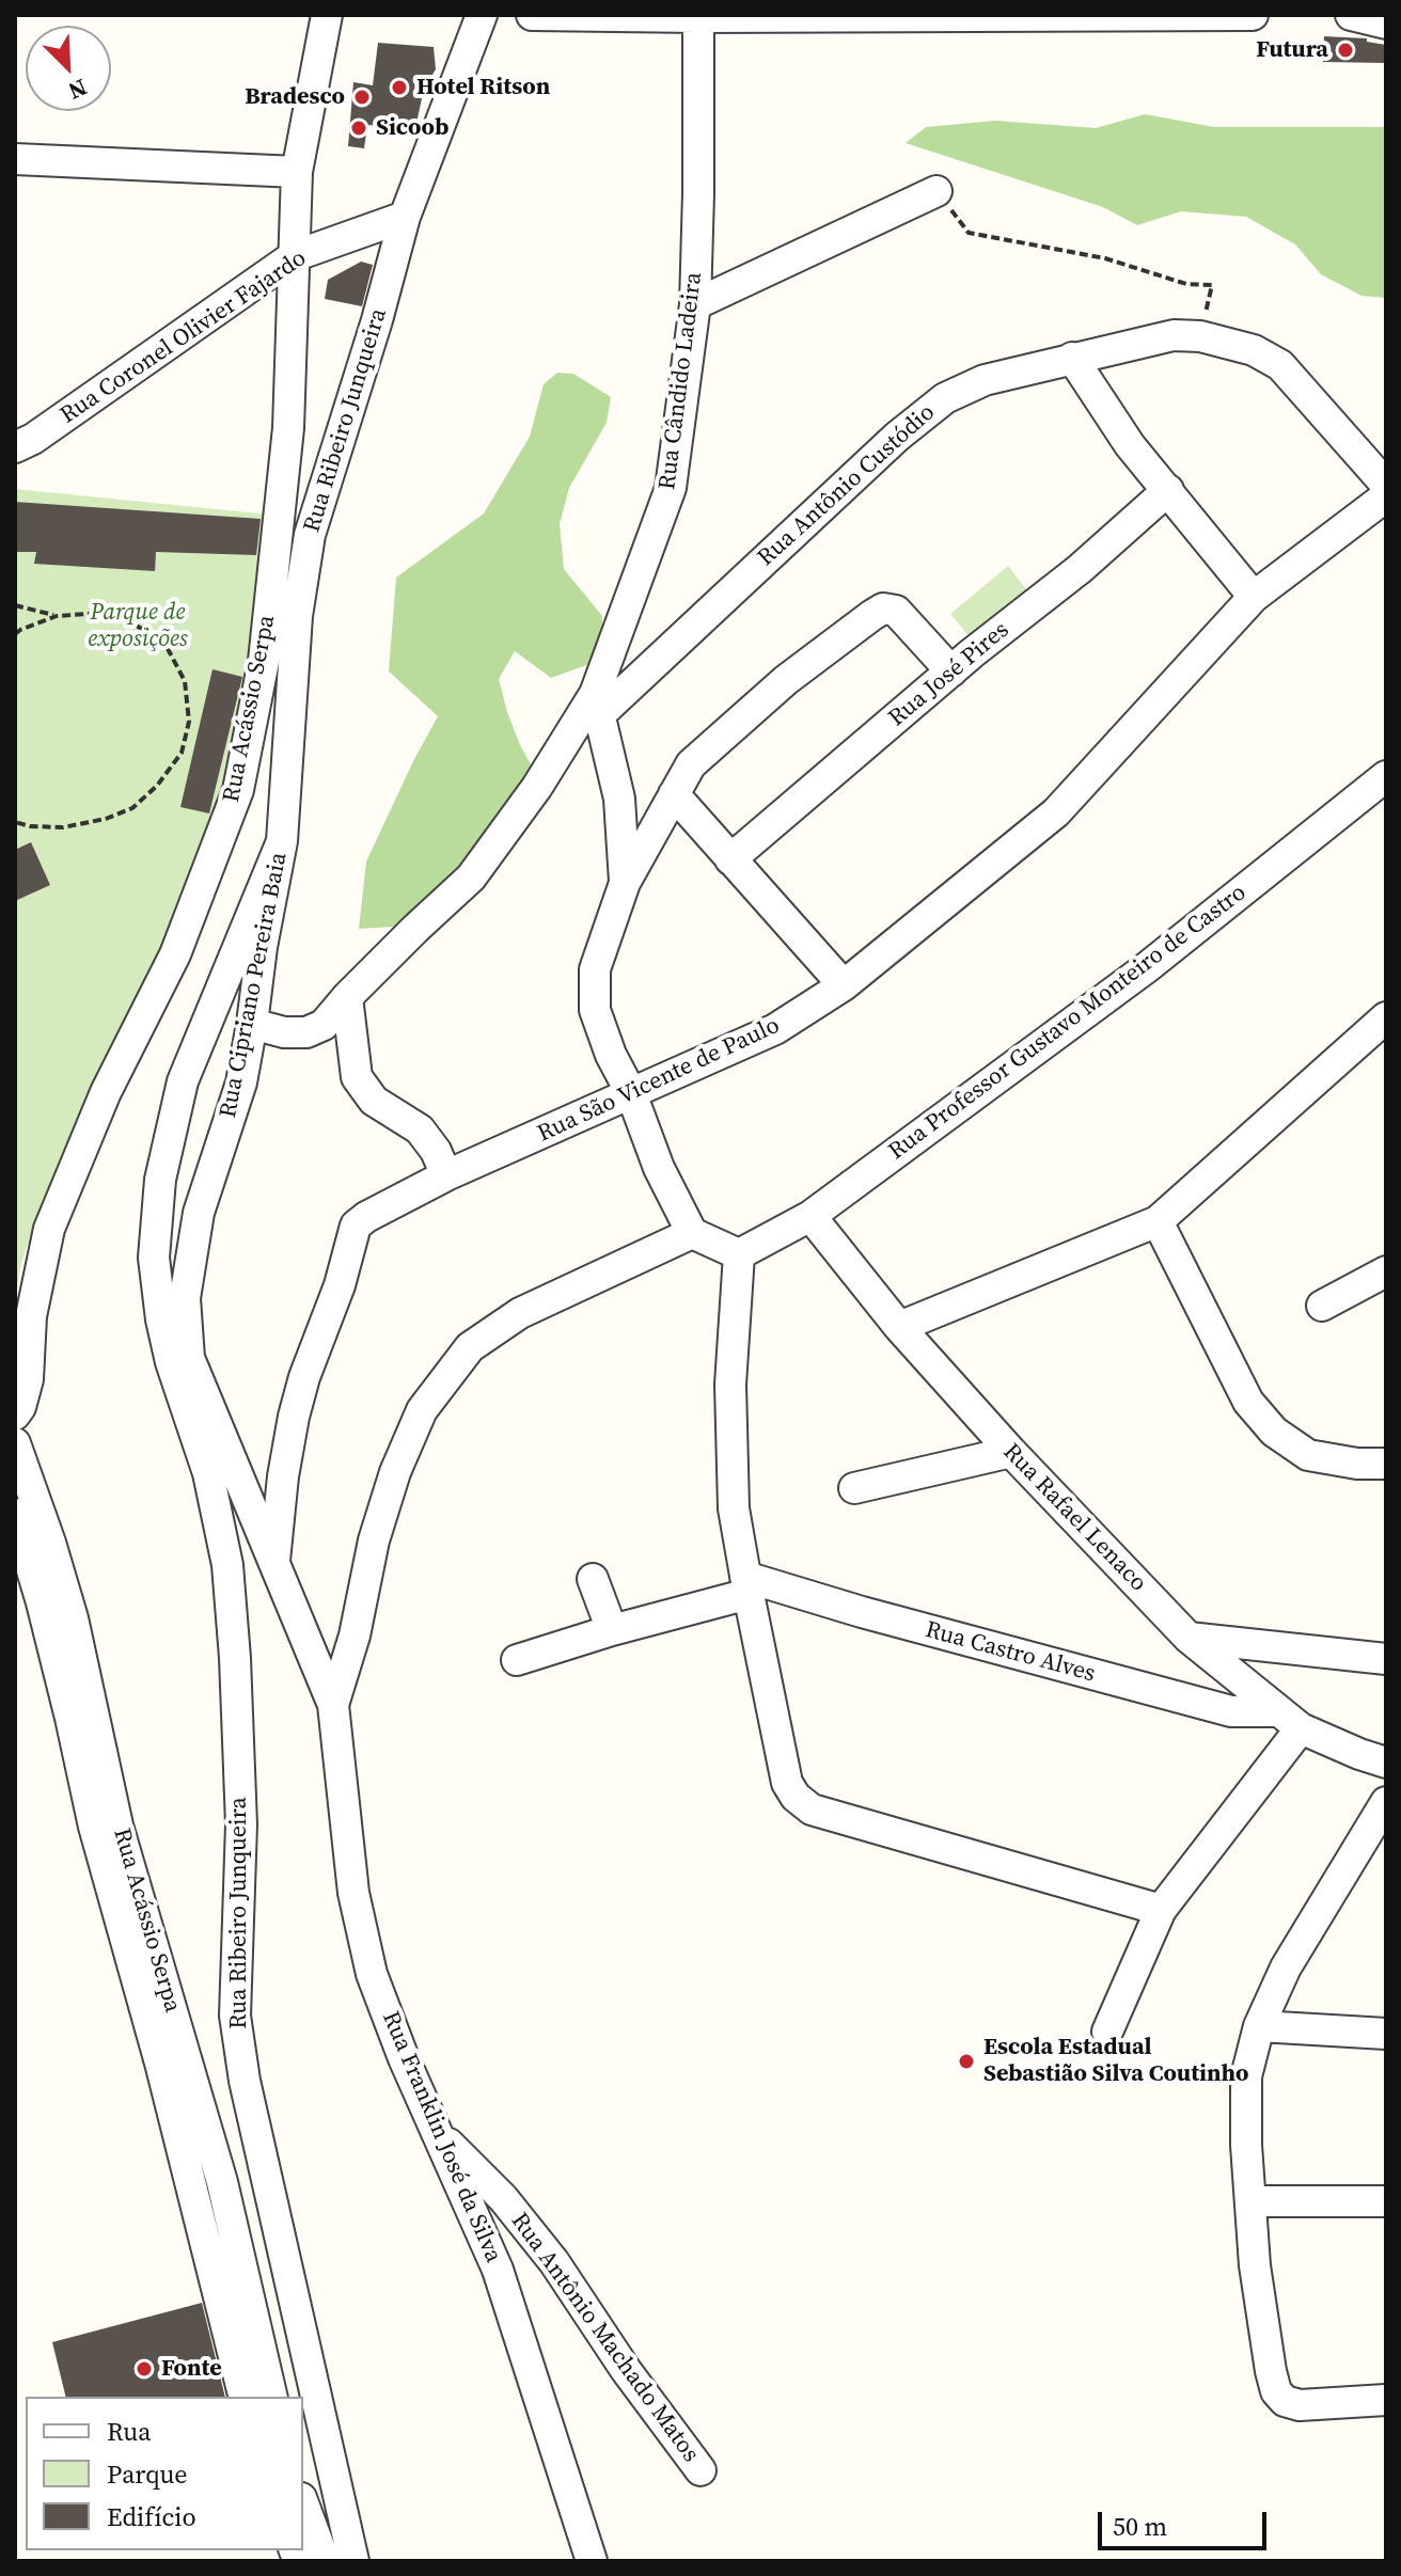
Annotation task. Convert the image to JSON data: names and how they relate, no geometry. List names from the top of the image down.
{
  "streets": {
    "street": [
      "Rua Coronel Olivier Fajardo",
      "Rua Cândido Ladeira",
      "Rua Ribeiro Junqueira",
      "Rua Antônio Custódio",
      "Rua José Pires",
      "Rua Acássio Serpa",
      "Rua Cipriano Pereira Baia",
      "Rua Professor Gustavo Monteiro de Castro",
      "Rua São Vicente de Paulo",
      "Rua Rafael Lenaco",
      "Rua Castro Alves",
      "Rua Franklin José da Silva",
      "Rua Antônio Machado Matos"
    ]
  },
  "crossings": [
    ["Rua Coronel Olivier Fajardo", "Rua Ribeiro Junqueira"],
    ["Rua Coronel Olivier Fajardo", "Rua Acássio Serpa"],
    ["Rua Cândido Ladeira", "Rua Antônio Custódio"],
    ["Rua Ribeiro Junqueira", "Rua Cipriano Pereira Baia"],
    ["Rua Professor Gustavo Monteiro de Castro", "Rua Rafael Lenaco"],
    ["Rua Rafael Lenaco", "Rua Castro Alves"],
    ["Rua Franklin José da Silva", "Rua Antônio Machado Matos"]
  ],
  "parks": ["Parque de exposições"],
  "places": [
    "Futura",
    "Hotel Ritson",
    "Bradesco",
    "Sicoob",
    "Escola Estadual Sebastião Silva Coutinho",
    "Fonte"
  ],
  "legend": ["Rua", "Parque", "Edifício"],
  "scale_bar": "50 m",
  "north": "bottom right"
}
